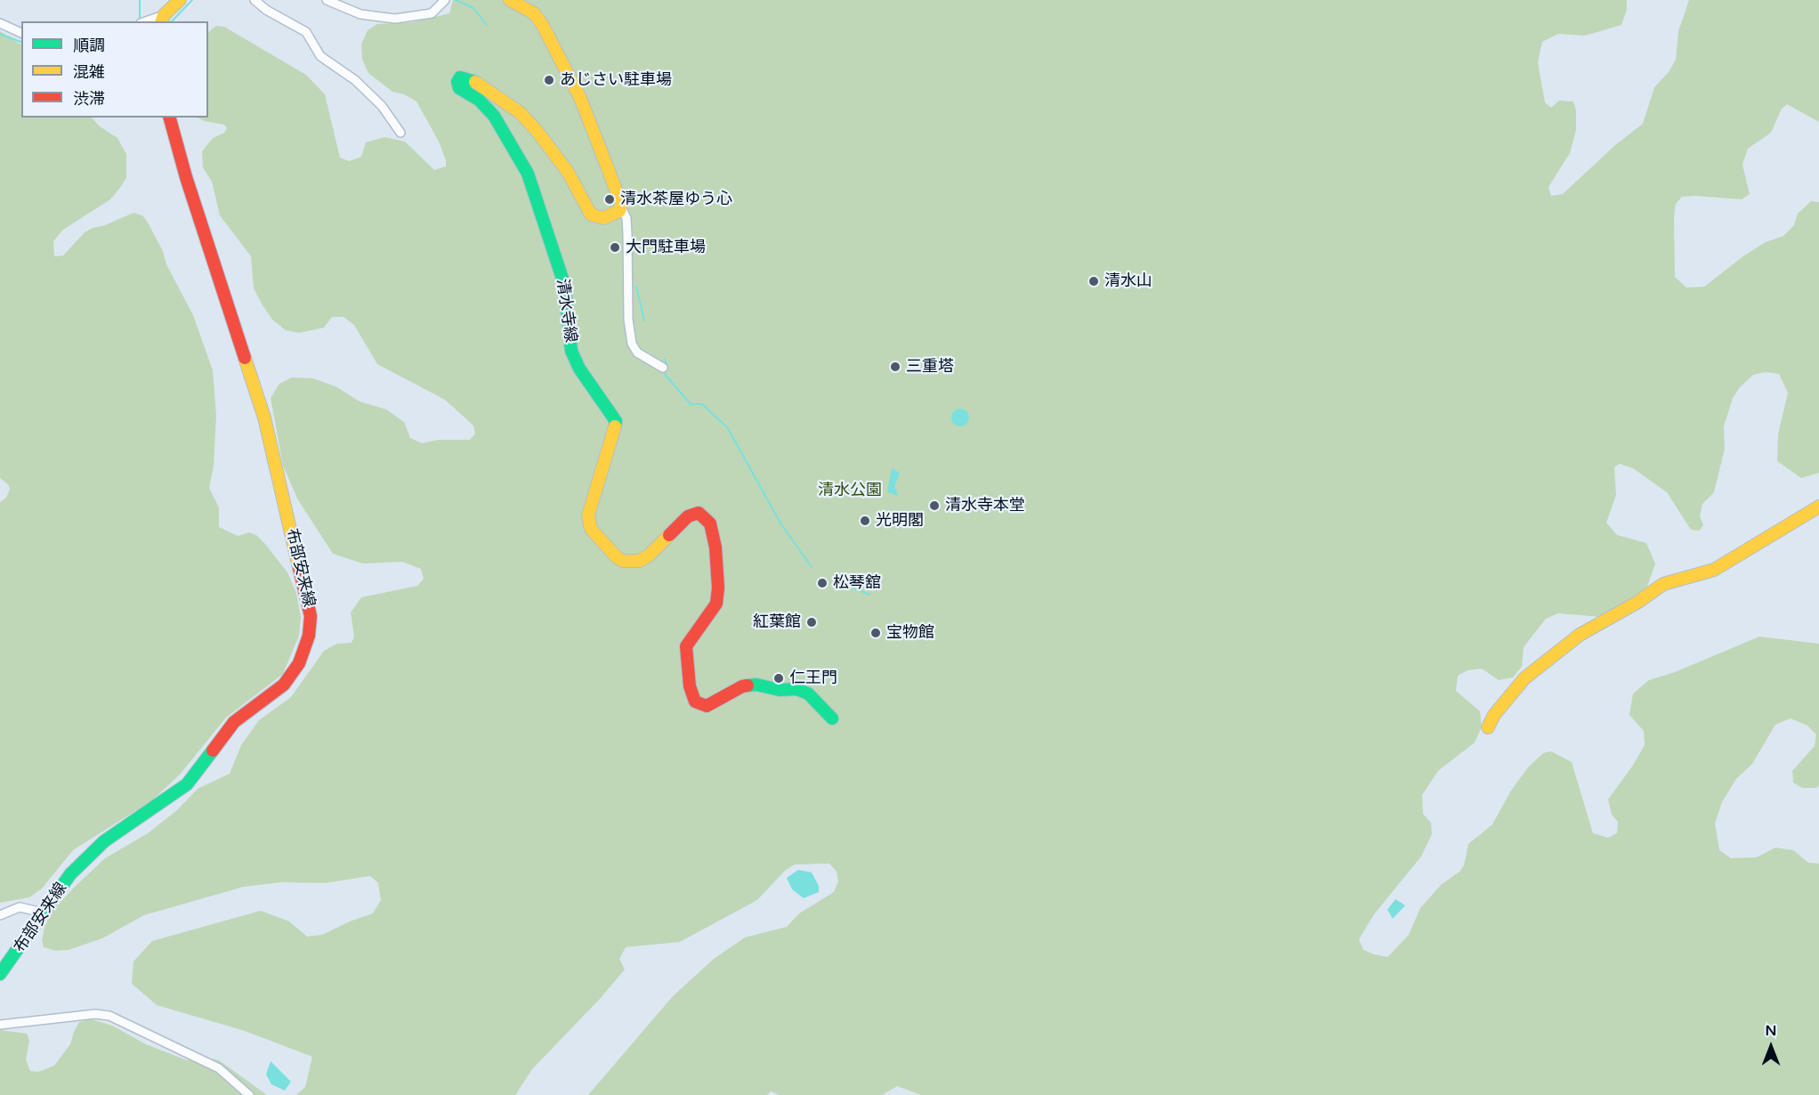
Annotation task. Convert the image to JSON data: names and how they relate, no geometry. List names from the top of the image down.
{
  "streets": {
    "main road": ["清水寺線", "布部安来線"]
  },
  "parks": ["清水公園"],
  "places": [
    "あじさい駐車場",
    "清水茶屋ゆう心",
    "大門駐車場",
    "清水山",
    "三重塔",
    "清水寺本堂",
    "光明閣",
    "松琴舘",
    "紅葉館",
    "宝物館",
    "仁王門"
  ],
  "legend": ["順調", "混雑", "渋滞"],
  "north": "top"
}
